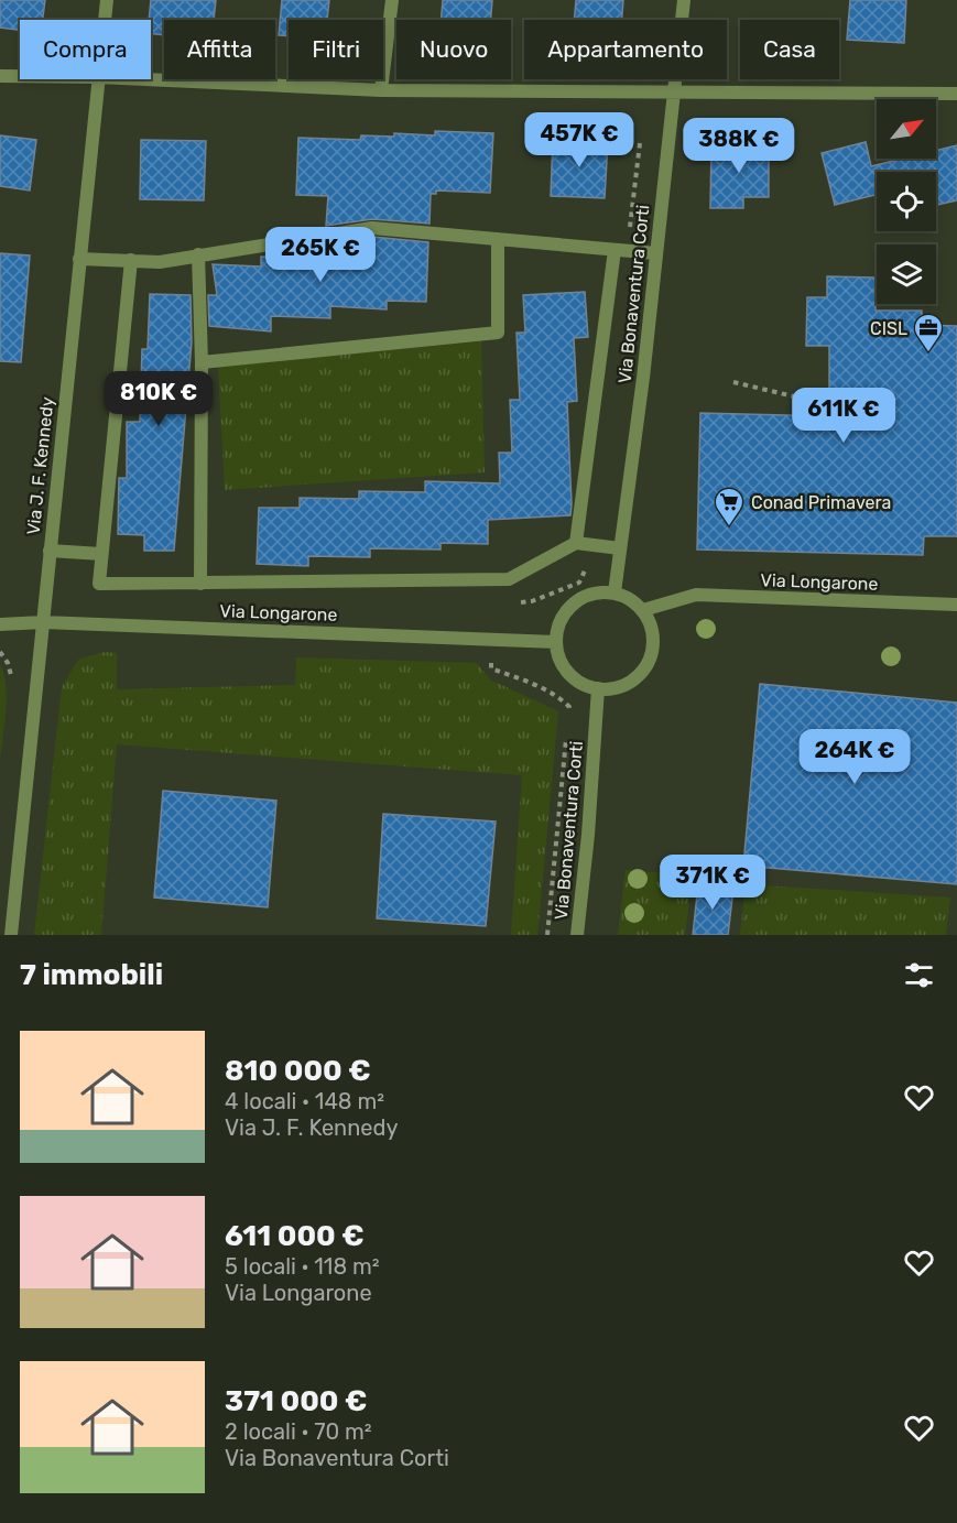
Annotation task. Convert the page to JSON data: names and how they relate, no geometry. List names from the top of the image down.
{
  "streets": {
    "street": ["Via Bonaventura Corti", "Via J. F. Kennedy", "Via Longarone"]
  },
  "crossings": [
    ["Via Bonaventura Corti", "Via Longarone"],
    ["Via J. F. Kennedy", "Via Longarone"]
  ],
  "places": {
    "office": ["CISL"],
    "supermarket": ["Conad Primavera"]
  },
  "north": "top right",
  "page": {
    "chip": [
      "Compra",
      "Affitta",
      "Filtri",
      "Nuovo",
      "Appartamento",
      "Casa"
    ],
    "price": [
      "457K €",
      "388K €",
      "265K €",
      "810K €",
      "611K €",
      "264K €",
      "371K €"
    ],
    "heading": "7 immobili",
    "list": [
      {
        "name": "810 000 €",
        "note": "4 locali · 148 m² · Via J. F. Kennedy"
      },
      {
        "name": "611 000 €",
        "note": "5 locali · 118 m² · Via Longarone"
      },
      {
        "name": "371 000 €",
        "note": "2 locali · 70 m² · Via Bonaventura Corti"
      }
    ]
  }
}
